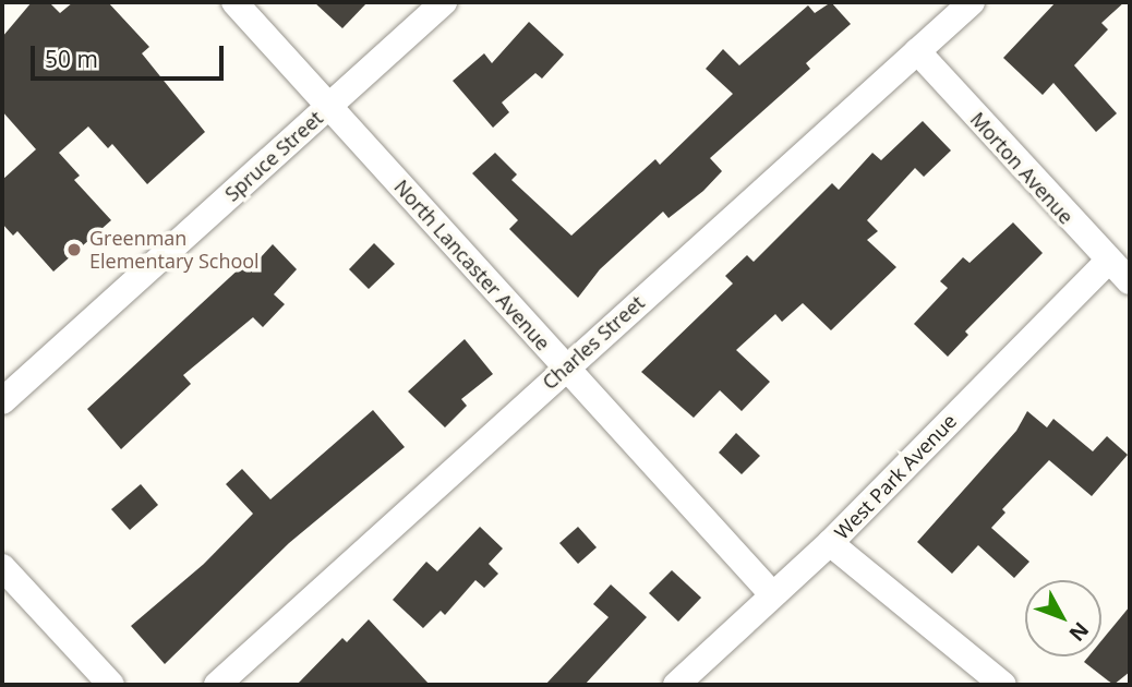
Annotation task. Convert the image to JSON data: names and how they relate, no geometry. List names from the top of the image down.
{
  "streets": {
    "street": [
      "Spruce Street",
      "Morton Avenue",
      "North Lancaster Avenue",
      "Charles Street",
      "West Park Avenue"
    ]
  },
  "crossings": [
    ["Spruce Street", "North Lancaster Avenue"],
    ["Morton Avenue", "Charles Street"],
    ["Morton Avenue", "West Park Avenue"],
    ["North Lancaster Avenue", "Charles Street"],
    ["North Lancaster Avenue", "West Park Avenue"]
  ],
  "places": ["Greenman Elementary School"],
  "scale_bar": "50 m",
  "north": "bottom right"
}
